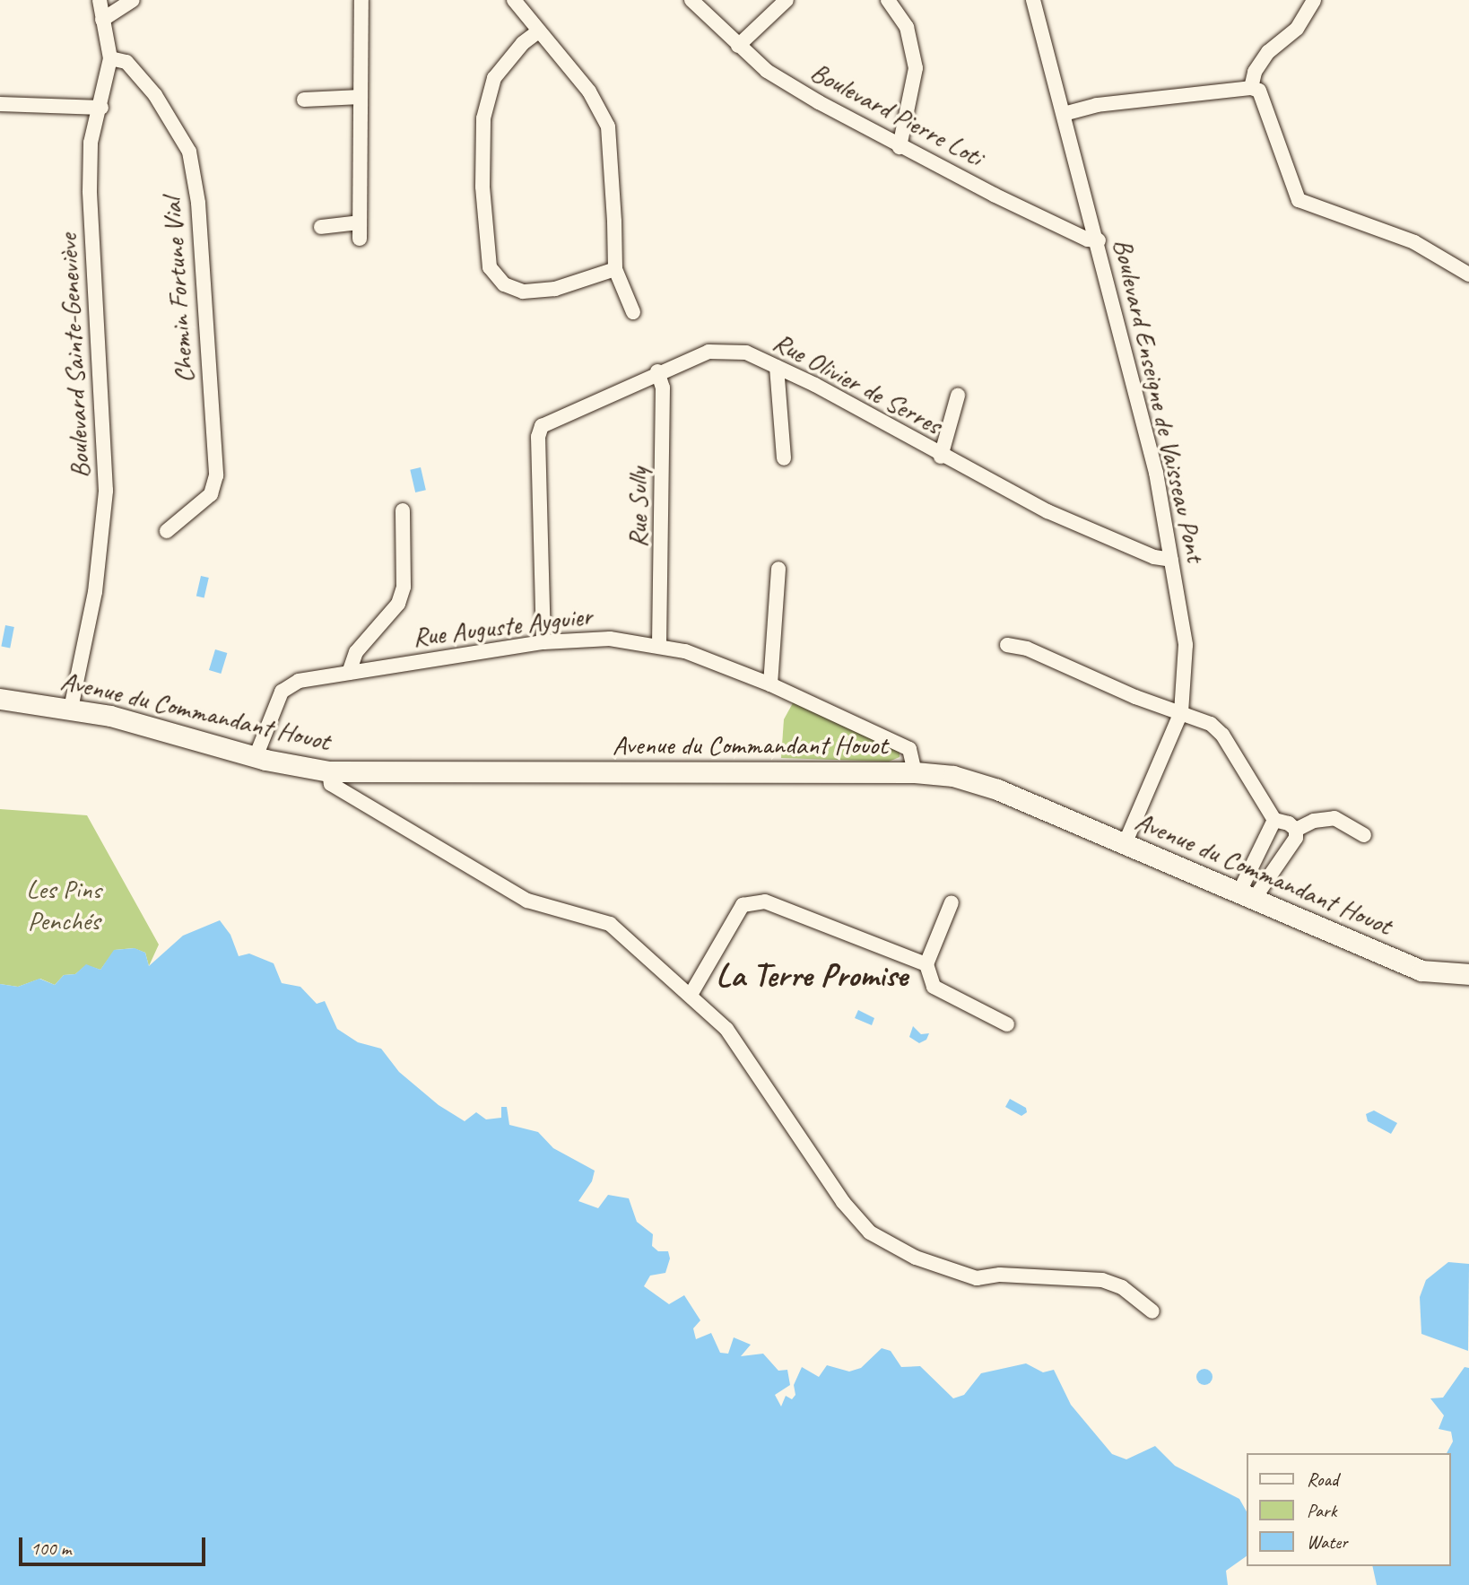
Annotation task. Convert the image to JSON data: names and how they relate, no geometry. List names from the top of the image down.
{
  "streets": {
    "main road": ["Avenue du Commandant Houot"],
    "street": [
      "Boulevard Pierre Loti",
      "Chemin Fortune Vial",
      "Boulevard Sainte-Geneviève",
      "Rue Olivier de Serres",
      "Boulevard Enseigne de Vaisseau Pont",
      "Rue Sully",
      "Rue Auguste Ayguier"
    ]
  },
  "crossings": [
    ["Boulevard Pierre Loti", "Boulevard Enseigne de Vaisseau Pont"],
    ["Chemin Fortune Vial", "Boulevard Sainte-Geneviève"],
    ["Boulevard Sainte-Geneviève", "Avenue du Commandant Houot"],
    ["Rue Olivier de Serres", "Boulevard Enseigne de Vaisseau Pont"],
    ["Rue Olivier de Serres", "Rue Sully"],
    ["Rue Olivier de Serres", "Rue Auguste Ayguier"],
    ["Boulevard Enseigne de Vaisseau Pont", "Avenue du Commandant Houot"],
    ["Rue Sully", "Rue Auguste Ayguier"],
    ["Rue Auguste Ayguier", "Avenue du Commandant Houot"]
  ],
  "districts": ["La Terre Promise"],
  "parks": ["Les Pins Penchés"],
  "legend": ["Road", "Park", "Water"],
  "scale_bar": "100 m"
}
